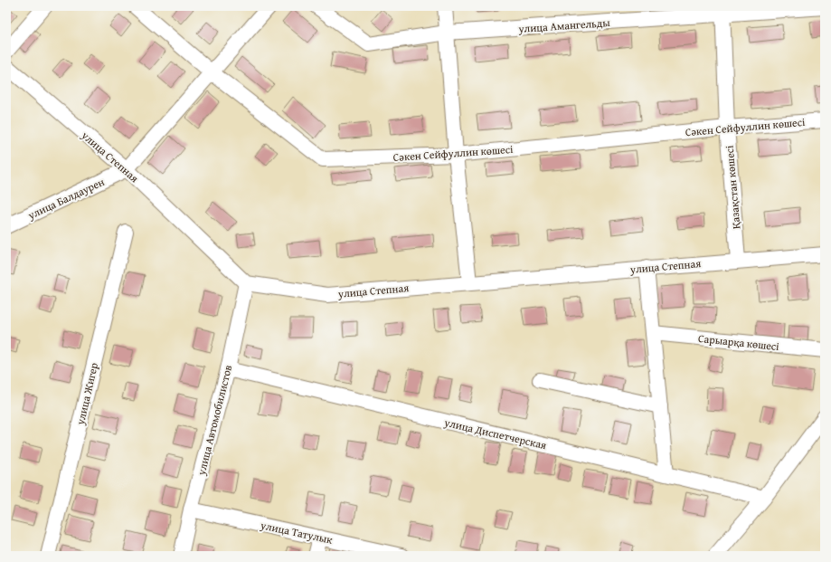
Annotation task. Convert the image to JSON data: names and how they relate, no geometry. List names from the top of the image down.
{
  "streets": {
    "street": [
      "улица Амангельды",
      "Сәкен Сейфуллин көшесі",
      "улица Степная",
      "Қазақстан көшесі",
      "улица Балдаурен",
      "Сарыарқа көшесі",
      "улица Жигер",
      "улица Автомобилистов",
      "улица Диспетчерская",
      "улица Татулык"
    ]
  },
  "crossings": [
    ["улица Амангельды", "Қазақстан көшесі"],
    ["Сәкен Сейфуллин көшесі", "Қазақстан көшесі"],
    ["улица Степная", "Қазақстан көшесі"],
    ["улица Степная", "улица Балдаурен"],
    ["улица Степная", "улица Автомобилистов"],
    ["улица Автомобилистов", "улица Диспетчерская"],
    ["улица Автомобилистов", "улица Татулык"]
  ]
}
